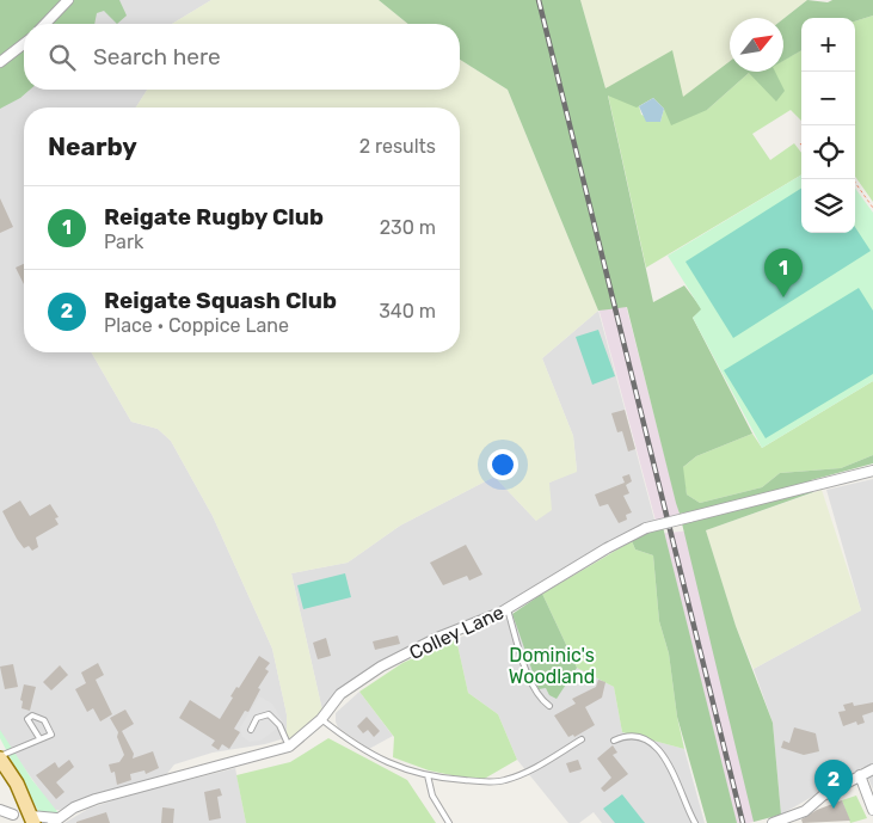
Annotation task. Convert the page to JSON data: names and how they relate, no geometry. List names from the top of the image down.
{
  "streets": {
    "street": ["Colley Lane"]
  },
  "parks": ["Dominic's Woodland"],
  "north": "top right",
  "page": {
    "map_buttons": ["+", "−"],
    "search": "Search here",
    "heading": ["Nearby", "2 results"],
    "list": [
      {
        "mark": "1",
        "name": "Reigate Rugby Club",
        "note": "Park",
        "value": "230 m"
      },
      {
        "mark": "2",
        "name": "Reigate Squash Club",
        "note": "Place · Coppice Lane",
        "value": "340 m"
      }
    ],
    "pins": ["1", "2"]
  }
}
